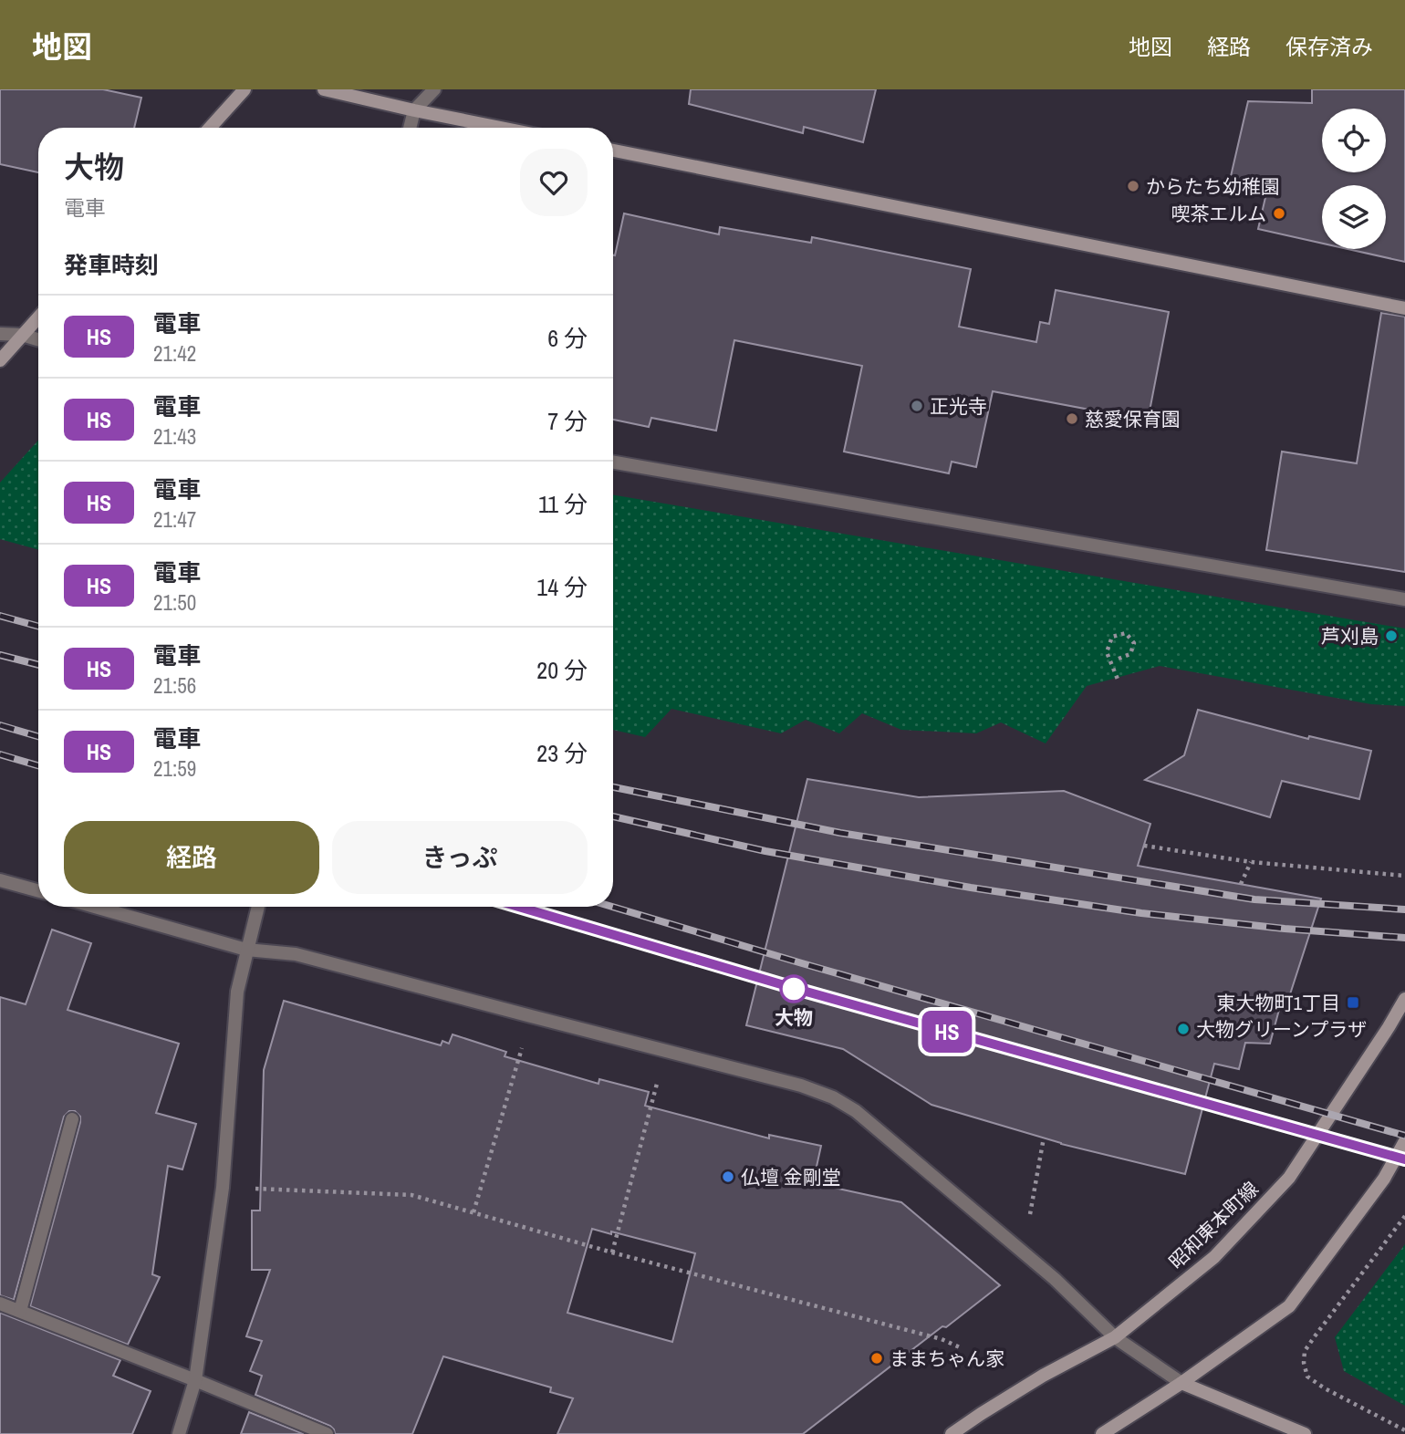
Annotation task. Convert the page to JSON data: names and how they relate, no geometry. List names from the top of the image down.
{
  "streets": {
    "street": ["昭和東本町線"]
  },
  "places": {
    "other": [
      "からたち幼稚園",
      "喫茶エルム",
      "正光寺",
      "慈愛保育園",
      "芦刈島",
      "大物",
      "大物グリーンプラザ",
      "仏壇 金剛堂",
      "ままちゃん家"
    ],
    "transit": ["東大物町1丁目"]
  },
  "page": {
    "header": "地図",
    "nav": ["地図", "経路", "保存済み"],
    "on_map": "HS",
    "heading": [
      ["大物", "電車"],
      "発車時刻"
    ],
    "list": [
      {
        "mark": "HS",
        "name": "電車",
        "note": "21:42",
        "value": "6 分"
      },
      {
        "mark": "HS",
        "name": "電車",
        "note": "21:43",
        "value": "7 分"
      },
      {
        "mark": "HS",
        "name": "電車",
        "note": "21:47",
        "value": "11 分"
      },
      {
        "mark": "HS",
        "name": "電車",
        "note": "21:50",
        "value": "14 分"
      },
      {
        "mark": "HS",
        "name": "電車",
        "note": "21:56",
        "value": "20 分"
      },
      {
        "mark": "HS",
        "name": "電車",
        "note": "21:59",
        "value": "23 分"
      }
    ],
    "buttons": ["経路", "きっぷ"]
  }
}
